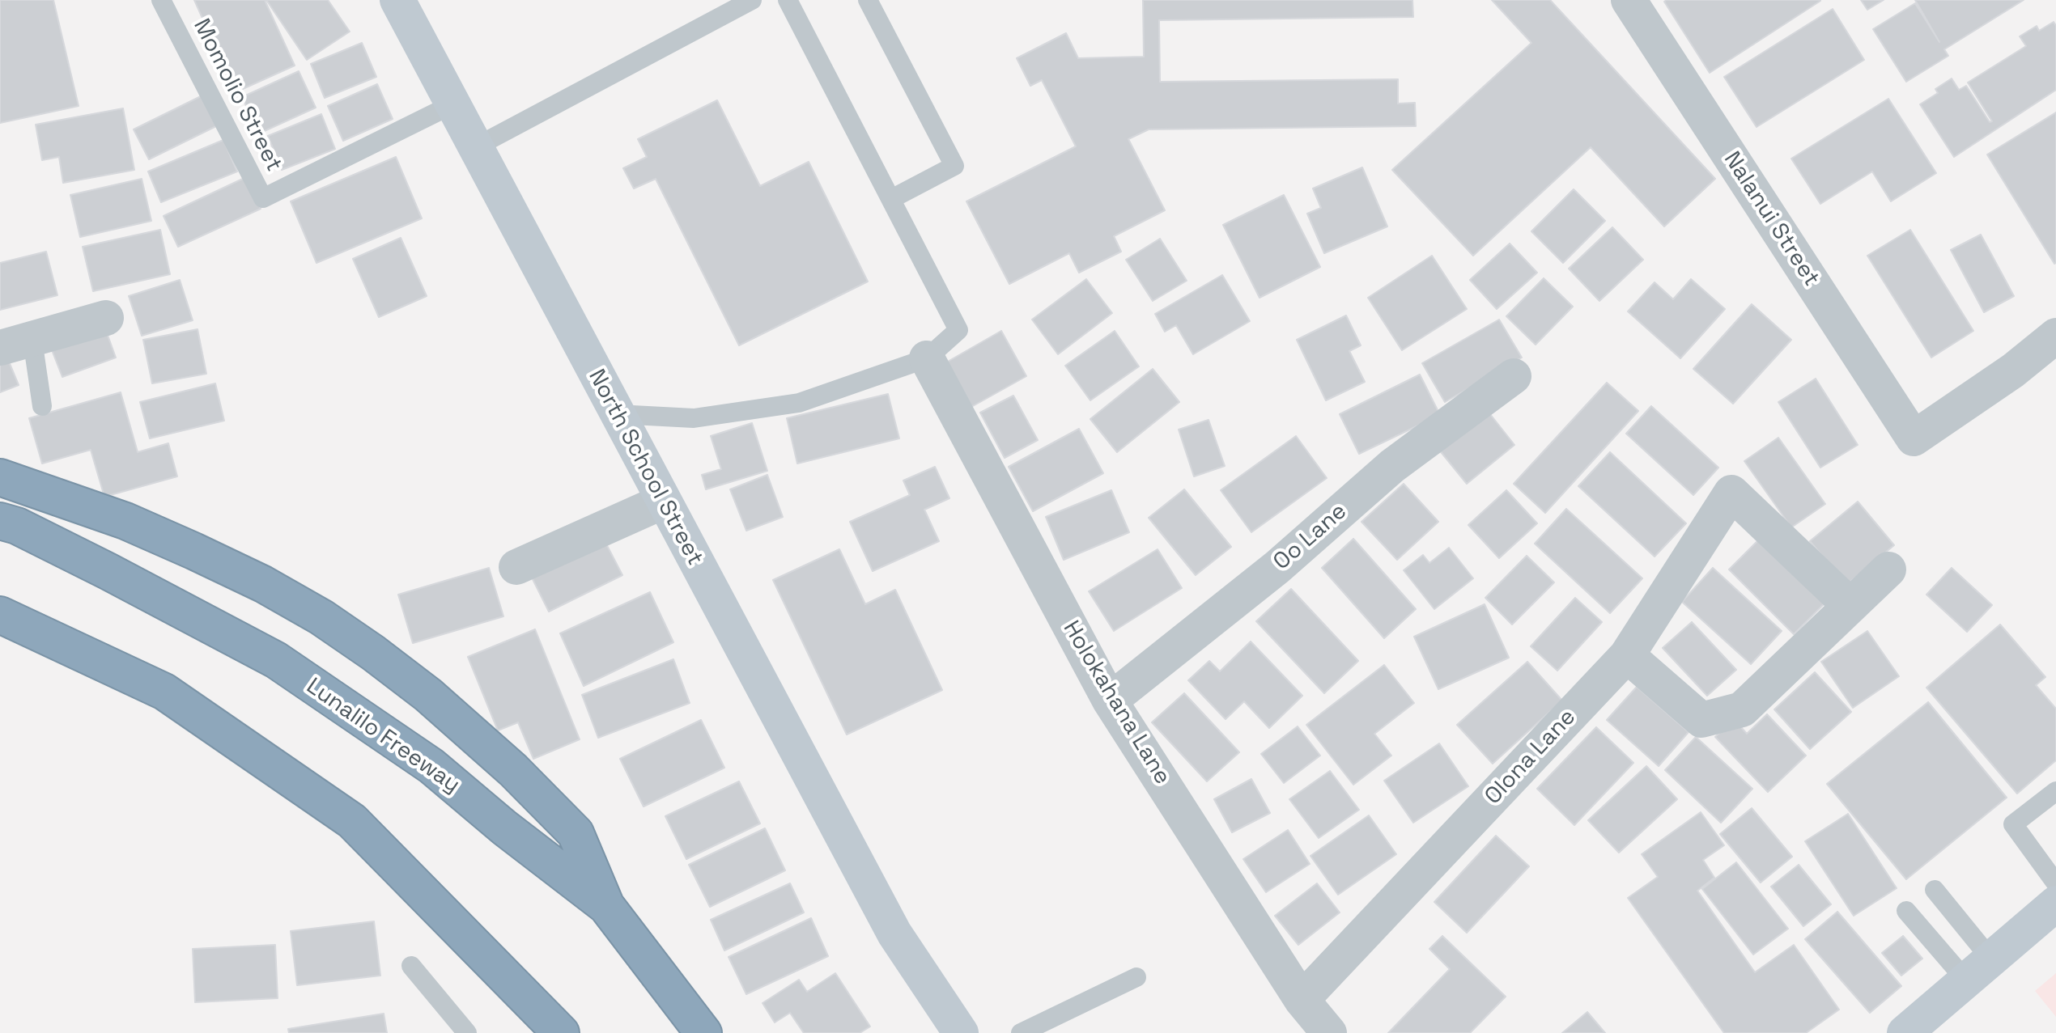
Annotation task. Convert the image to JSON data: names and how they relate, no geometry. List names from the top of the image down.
{
  "streets": {
    "highway": ["Lunalilo Freeway"],
    "main road": ["North School Street"],
    "street": [
      "Nalanui Street",
      "Oo Lane",
      "Holokahana Lane",
      "Olona Lane"
    ],
    "lane": ["Momolio Street"]
  },
  "crossings": [
    ["Momolio Street", "North School Street"],
    ["Oo Lane", "Holokahana Lane"],
    ["Holokahana Lane", "Olona Lane"]
  ]
}
